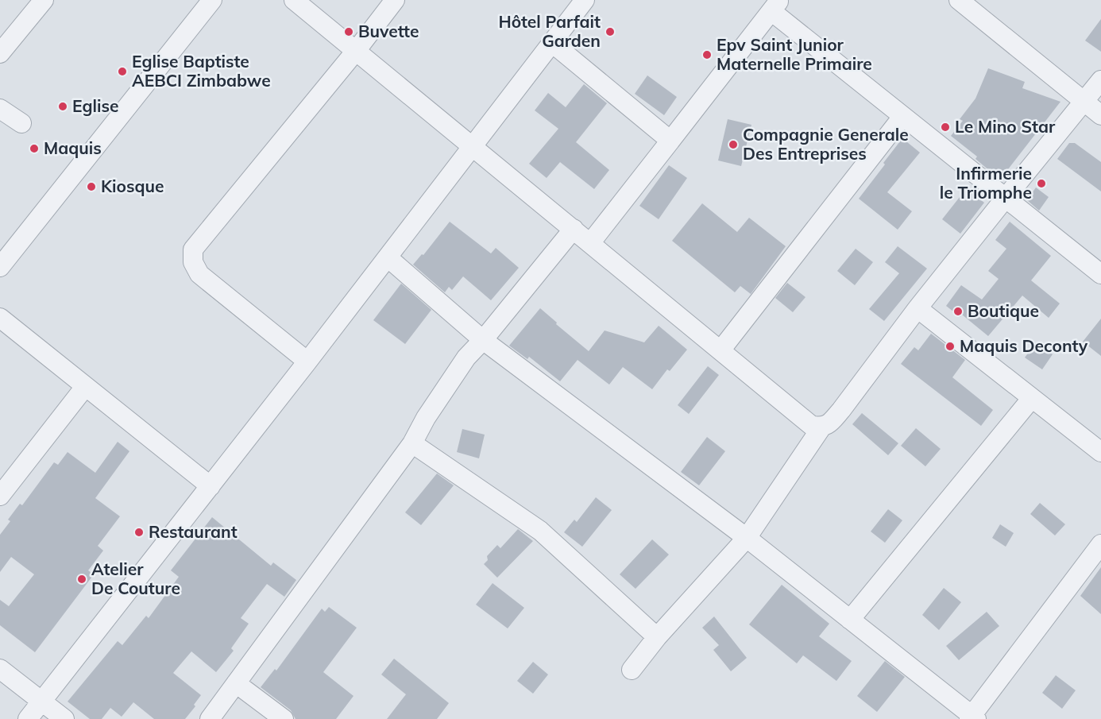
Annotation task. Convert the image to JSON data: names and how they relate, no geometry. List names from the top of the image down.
{
  "places": [
    "Buvette",
    "Hôtel Parfait Garden",
    "Epv Saint Junior Maternelle Primaire",
    "Eglise Baptiste AEBCI Zimbabwe",
    "Eglise",
    "Le Mino Star",
    "Compagnie Generale Des Entreprises",
    "Maquis",
    "Infirmerie le Triomphe",
    "Kiosque",
    "Boutique",
    "Maquis Deconty",
    "Restaurant",
    "Atelier De Couture"
  ]
}
